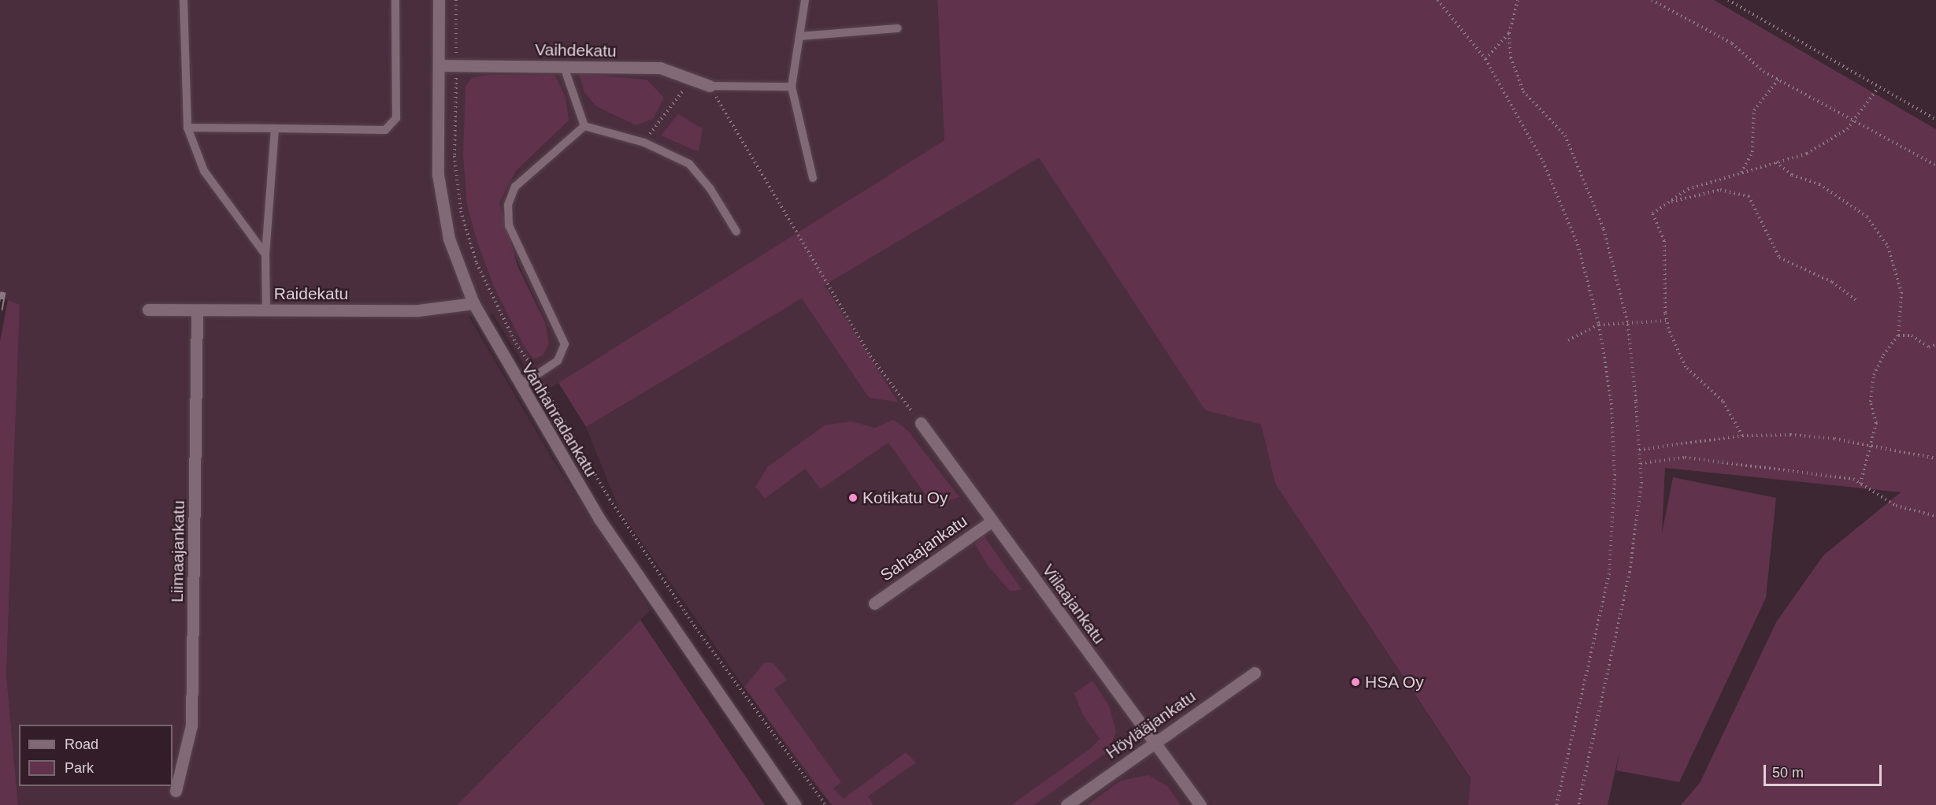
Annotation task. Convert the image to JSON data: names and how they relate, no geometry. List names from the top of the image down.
{
  "streets": {
    "street": [
      "Vaihdekatu",
      "Raidekatu",
      "Vanhanradankatu",
      "Sahaajankatu",
      "Liimaajankatu",
      "Viilaajankatu",
      "Höylääjankatu"
    ]
  },
  "crossings": [
    ["Vaihdekatu", "Vanhanradankatu"],
    ["Raidekatu", "Vanhanradankatu"],
    ["Raidekatu", "Liimaajankatu"],
    ["Sahaajankatu", "Viilaajankatu"],
    ["Viilaajankatu", "Höylääjankatu"]
  ],
  "places": ["Kotikatu Oy", "HSA Oy"],
  "legend": ["Road", "Park"],
  "scale_bar": "50 m"
}
